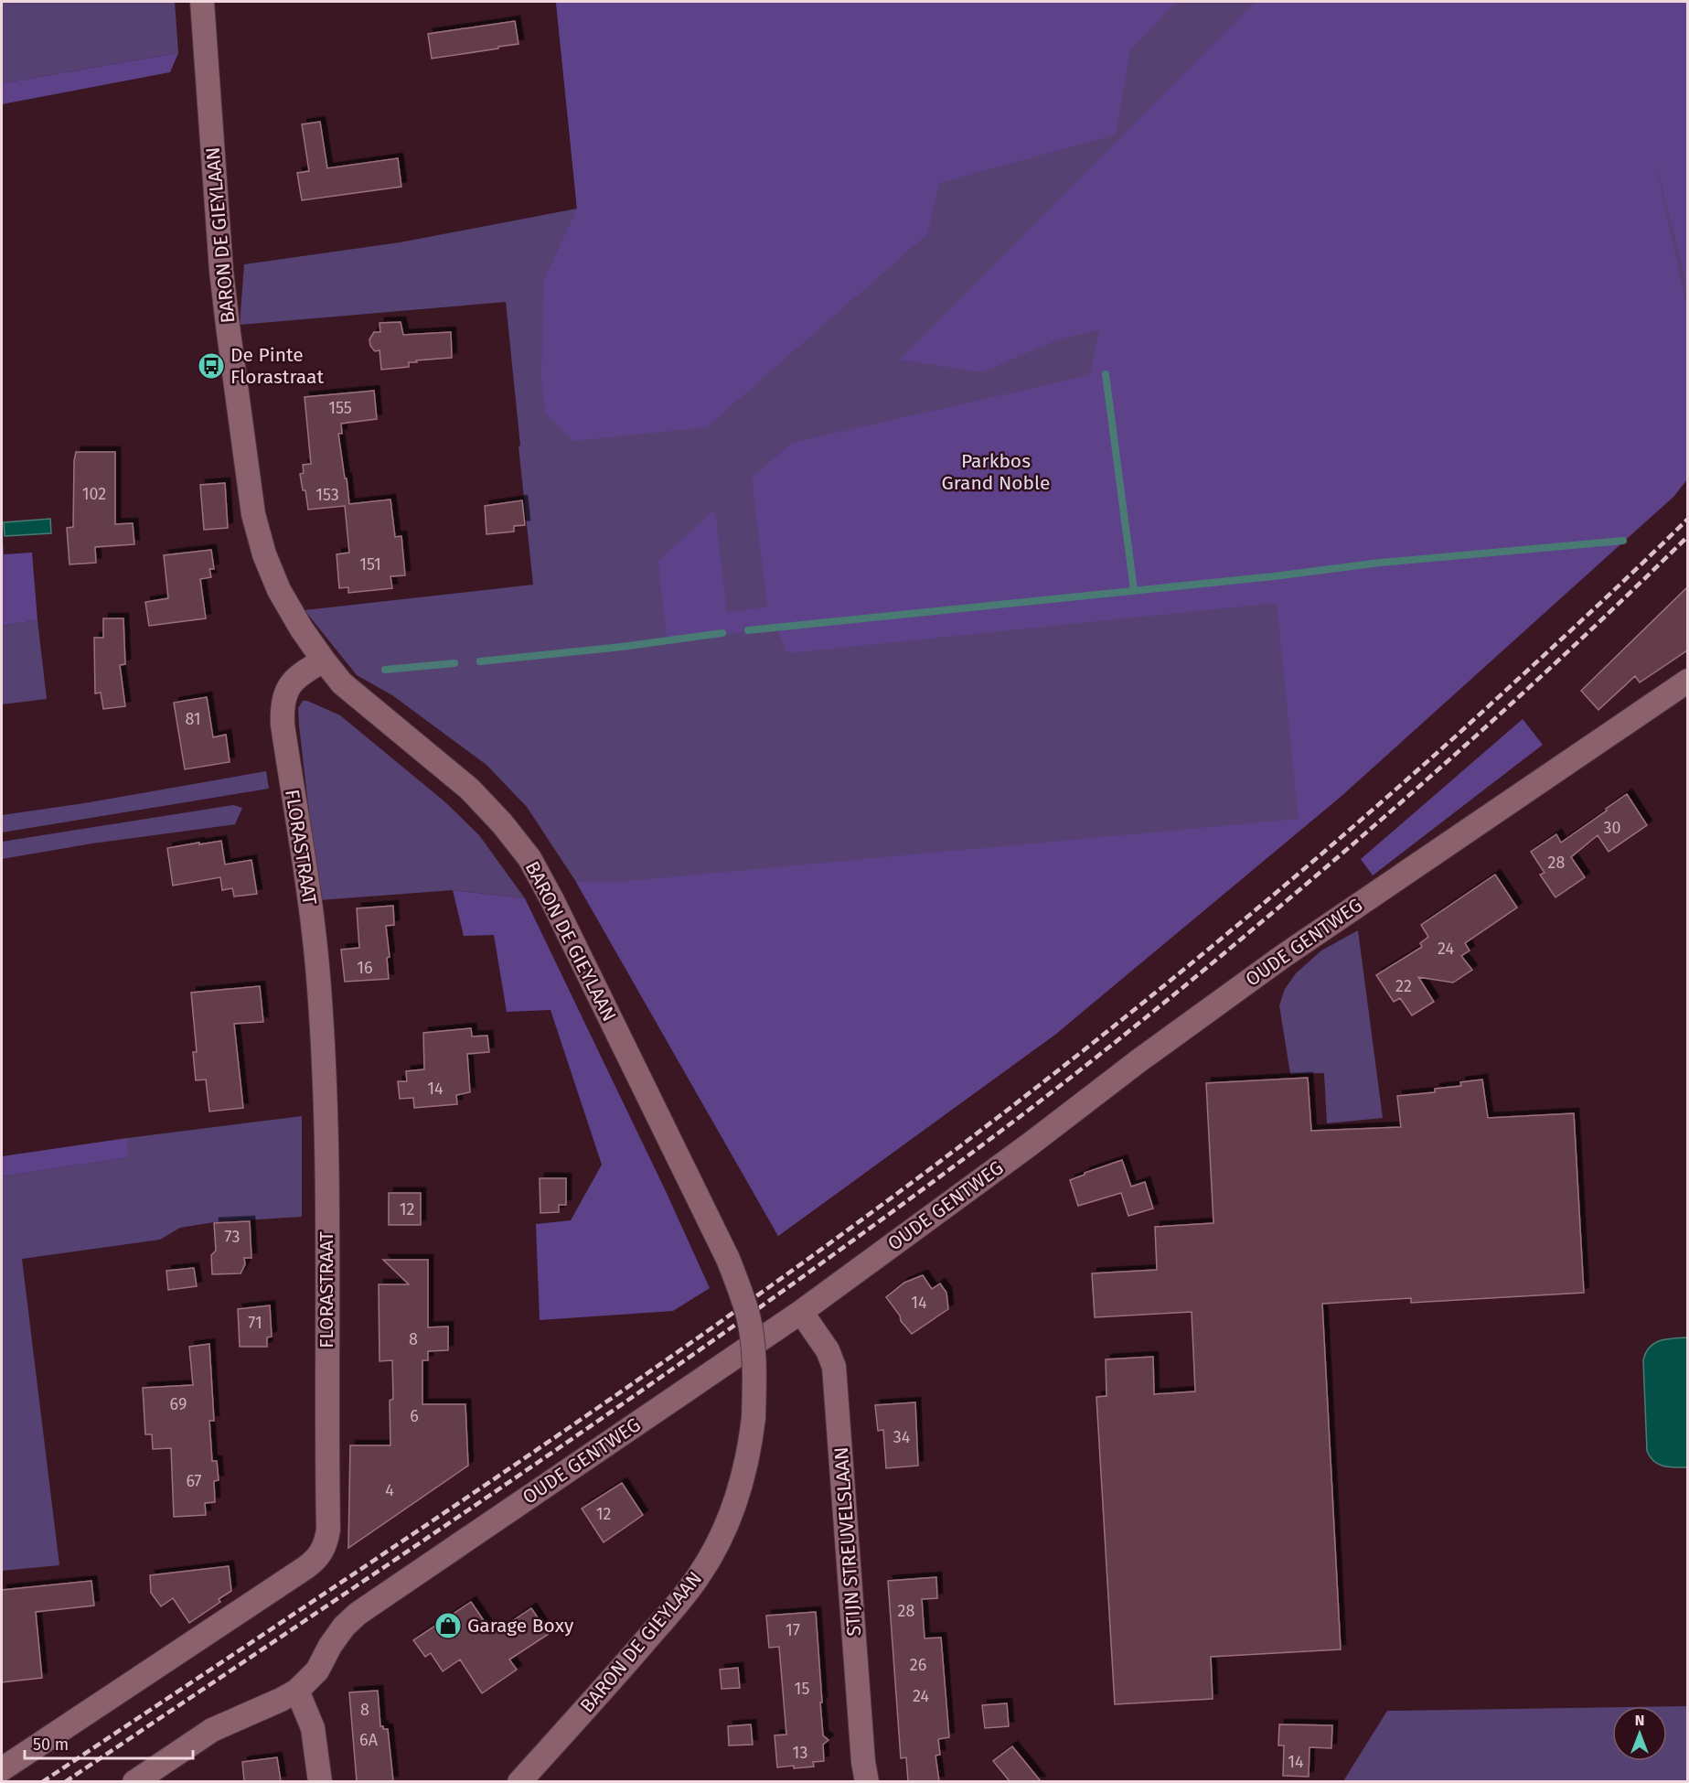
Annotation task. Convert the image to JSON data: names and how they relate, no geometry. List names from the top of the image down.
{
  "streets": {
    "street": [
      "BARON DE GIEYLAAN",
      "FLORASTRAAT",
      "OUDE GENTWEG",
      "STIJN STREUVELSLAAN"
    ]
  },
  "crossings": [
    ["BARON DE GIEYLAAN", "FLORASTRAAT"],
    ["OUDE GENTWEG", "STIJN STREUVELSLAAN"]
  ],
  "parks": ["Parkbos Grand Noble"],
  "places": {
    "bus stop": ["De Pinte Florastraat"],
    "shop": ["Garage Boxy"]
  },
  "house_numbers": [
    "155",
    "102",
    "153",
    "151",
    "81",
    "30",
    "28",
    "24",
    "16",
    "22",
    "14",
    "12",
    "73",
    "14",
    "71",
    "8",
    "69",
    "6",
    "34",
    "67",
    "4",
    "12",
    "28",
    "17",
    "26",
    "15",
    "24",
    "8",
    "6A",
    "13",
    "14"
  ],
  "scale_bar": "50 m",
  "north": "top"
}
